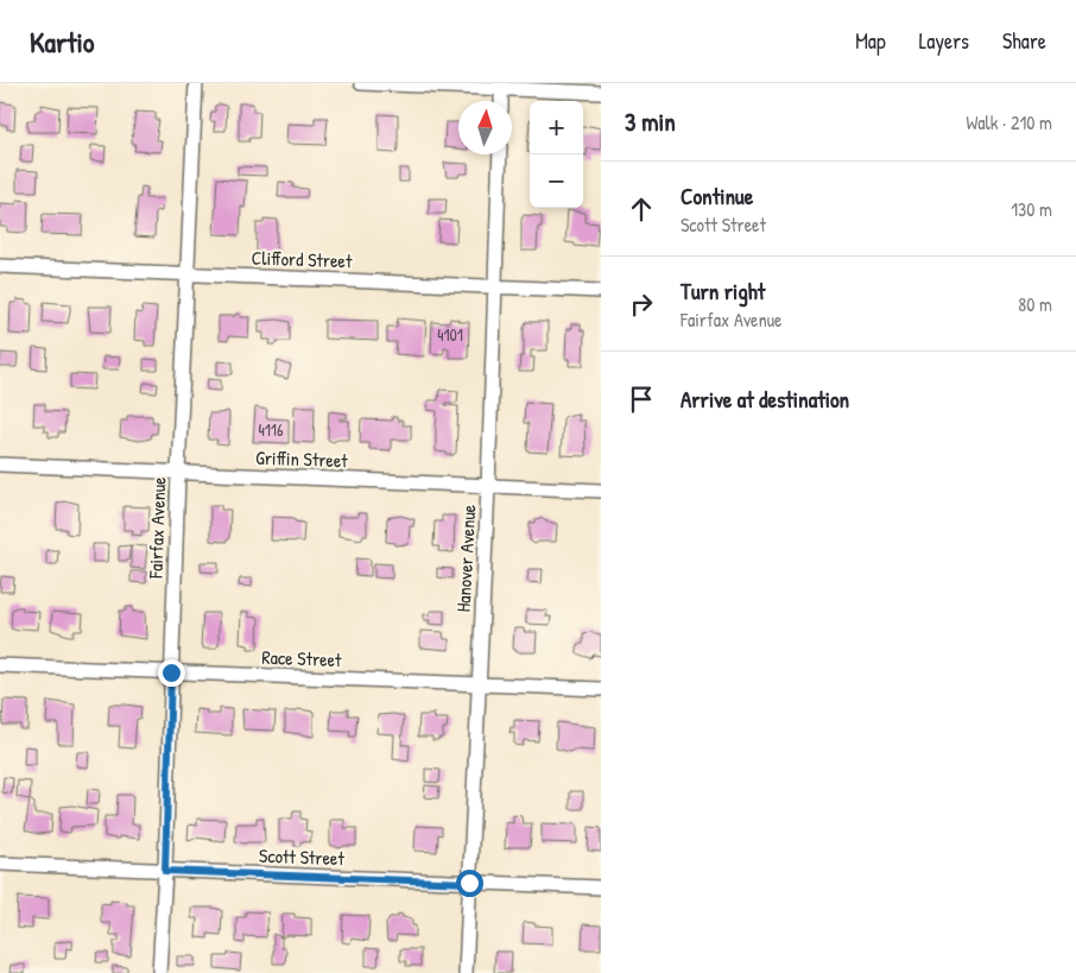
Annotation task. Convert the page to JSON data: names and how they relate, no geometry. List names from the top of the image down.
{
  "streets": {
    "street": [
      "Clifford Street",
      "Griffin Street",
      "Fairfax Avenue",
      "Hanover Avenue",
      "Race Street",
      "Scott Street"
    ]
  },
  "crossings": [
    ["Clifford Street", "Fairfax Avenue"],
    ["Clifford Street", "Hanover Avenue"],
    ["Griffin Street", "Fairfax Avenue"],
    ["Griffin Street", "Hanover Avenue"],
    ["Fairfax Avenue", "Race Street"],
    ["Fairfax Avenue", "Scott Street"],
    ["Hanover Avenue", "Race Street"],
    ["Hanover Avenue", "Scott Street"]
  ],
  "house_numbers": ["4101", "4116"],
  "north": "top",
  "page": {
    "header": "Kartio",
    "nav": ["Map", "Layers", "Share"],
    "heading": ["3 min", "Walk · 210 m"],
    "map_buttons": ["+", "−"],
    "list": [
      ["Continue", "Scott Street", "130 m"],
      ["Turn right", "Fairfax Avenue", "80 m"],
      "Arrive at destination"
    ]
  }
}
